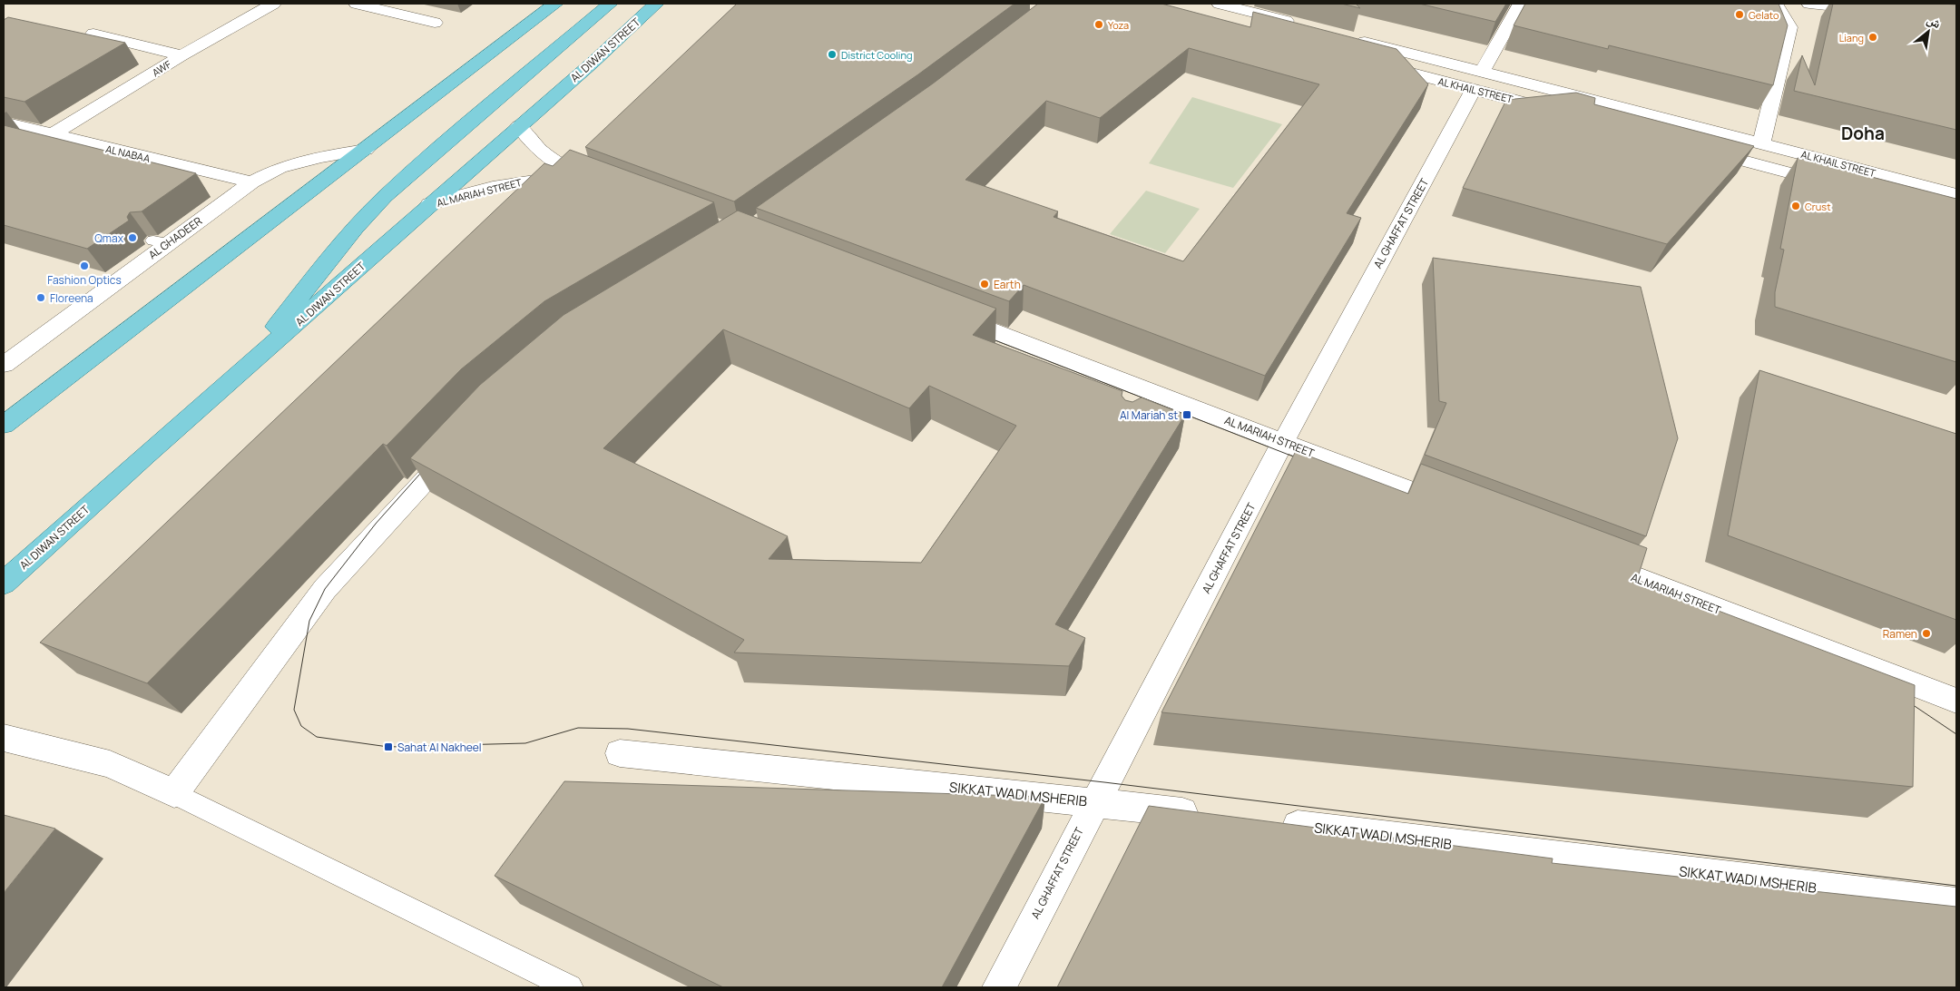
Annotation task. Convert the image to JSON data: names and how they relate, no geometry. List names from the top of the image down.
{
  "streets": {
    "main road": ["AL DIWAN STREET"],
    "street": [
      "AWF",
      "AL KHAIL STREET",
      "AL NABAA",
      "AL MARIAH STREET",
      "AL GHAFFAT STREET",
      "AL GHADEER",
      "SIKKAT WADI MSHERIB"
    ]
  },
  "crossings": [
    ["AL DIWAN STREET", "AL MARIAH STREET"],
    ["AWF", "AL NABAA"],
    ["AL KHAIL STREET", "AL GHAFFAT STREET"],
    ["AL NABAA", "AL GHADEER"],
    ["AL MARIAH STREET", "AL GHAFFAT STREET"],
    ["AL GHAFFAT STREET", "SIKKAT WADI MSHERIB"]
  ],
  "districts": ["Doha"],
  "places": {
    "other": [
      "Gelato",
      "Yoza",
      "Liang",
      "District Cooling",
      "Crust",
      "Qmax",
      "Fashion Optics",
      "Earth",
      "Floreena",
      "Ramen"
    ],
    "transit": ["Al Mariah st", "Sahat Al Nakheel"]
  },
  "north": "top right"
}
